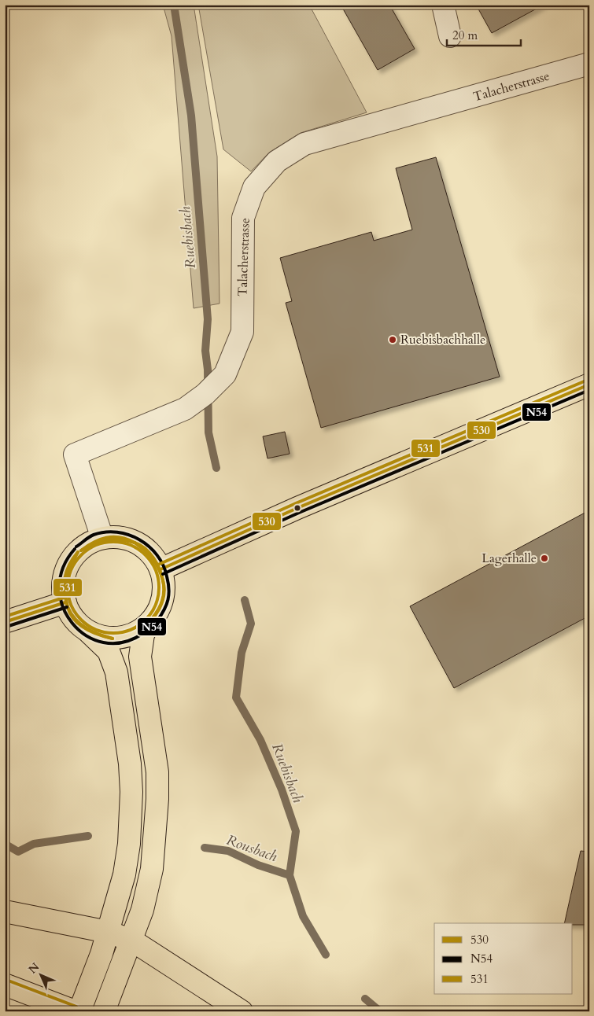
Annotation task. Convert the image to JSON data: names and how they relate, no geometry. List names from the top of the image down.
{
  "streets": {
    "street": ["Talacherstrasse"]
  },
  "water": ["Ruebisbach", "Rousbach"],
  "places": ["Ruebisbachhalle", "Lagerhalle"],
  "lines": ["transit line 531", "transit line 530", "transit line N54"],
  "legend": ["530", "N54", "531"],
  "scale_bar": "20 m",
  "north": "top left"
}
